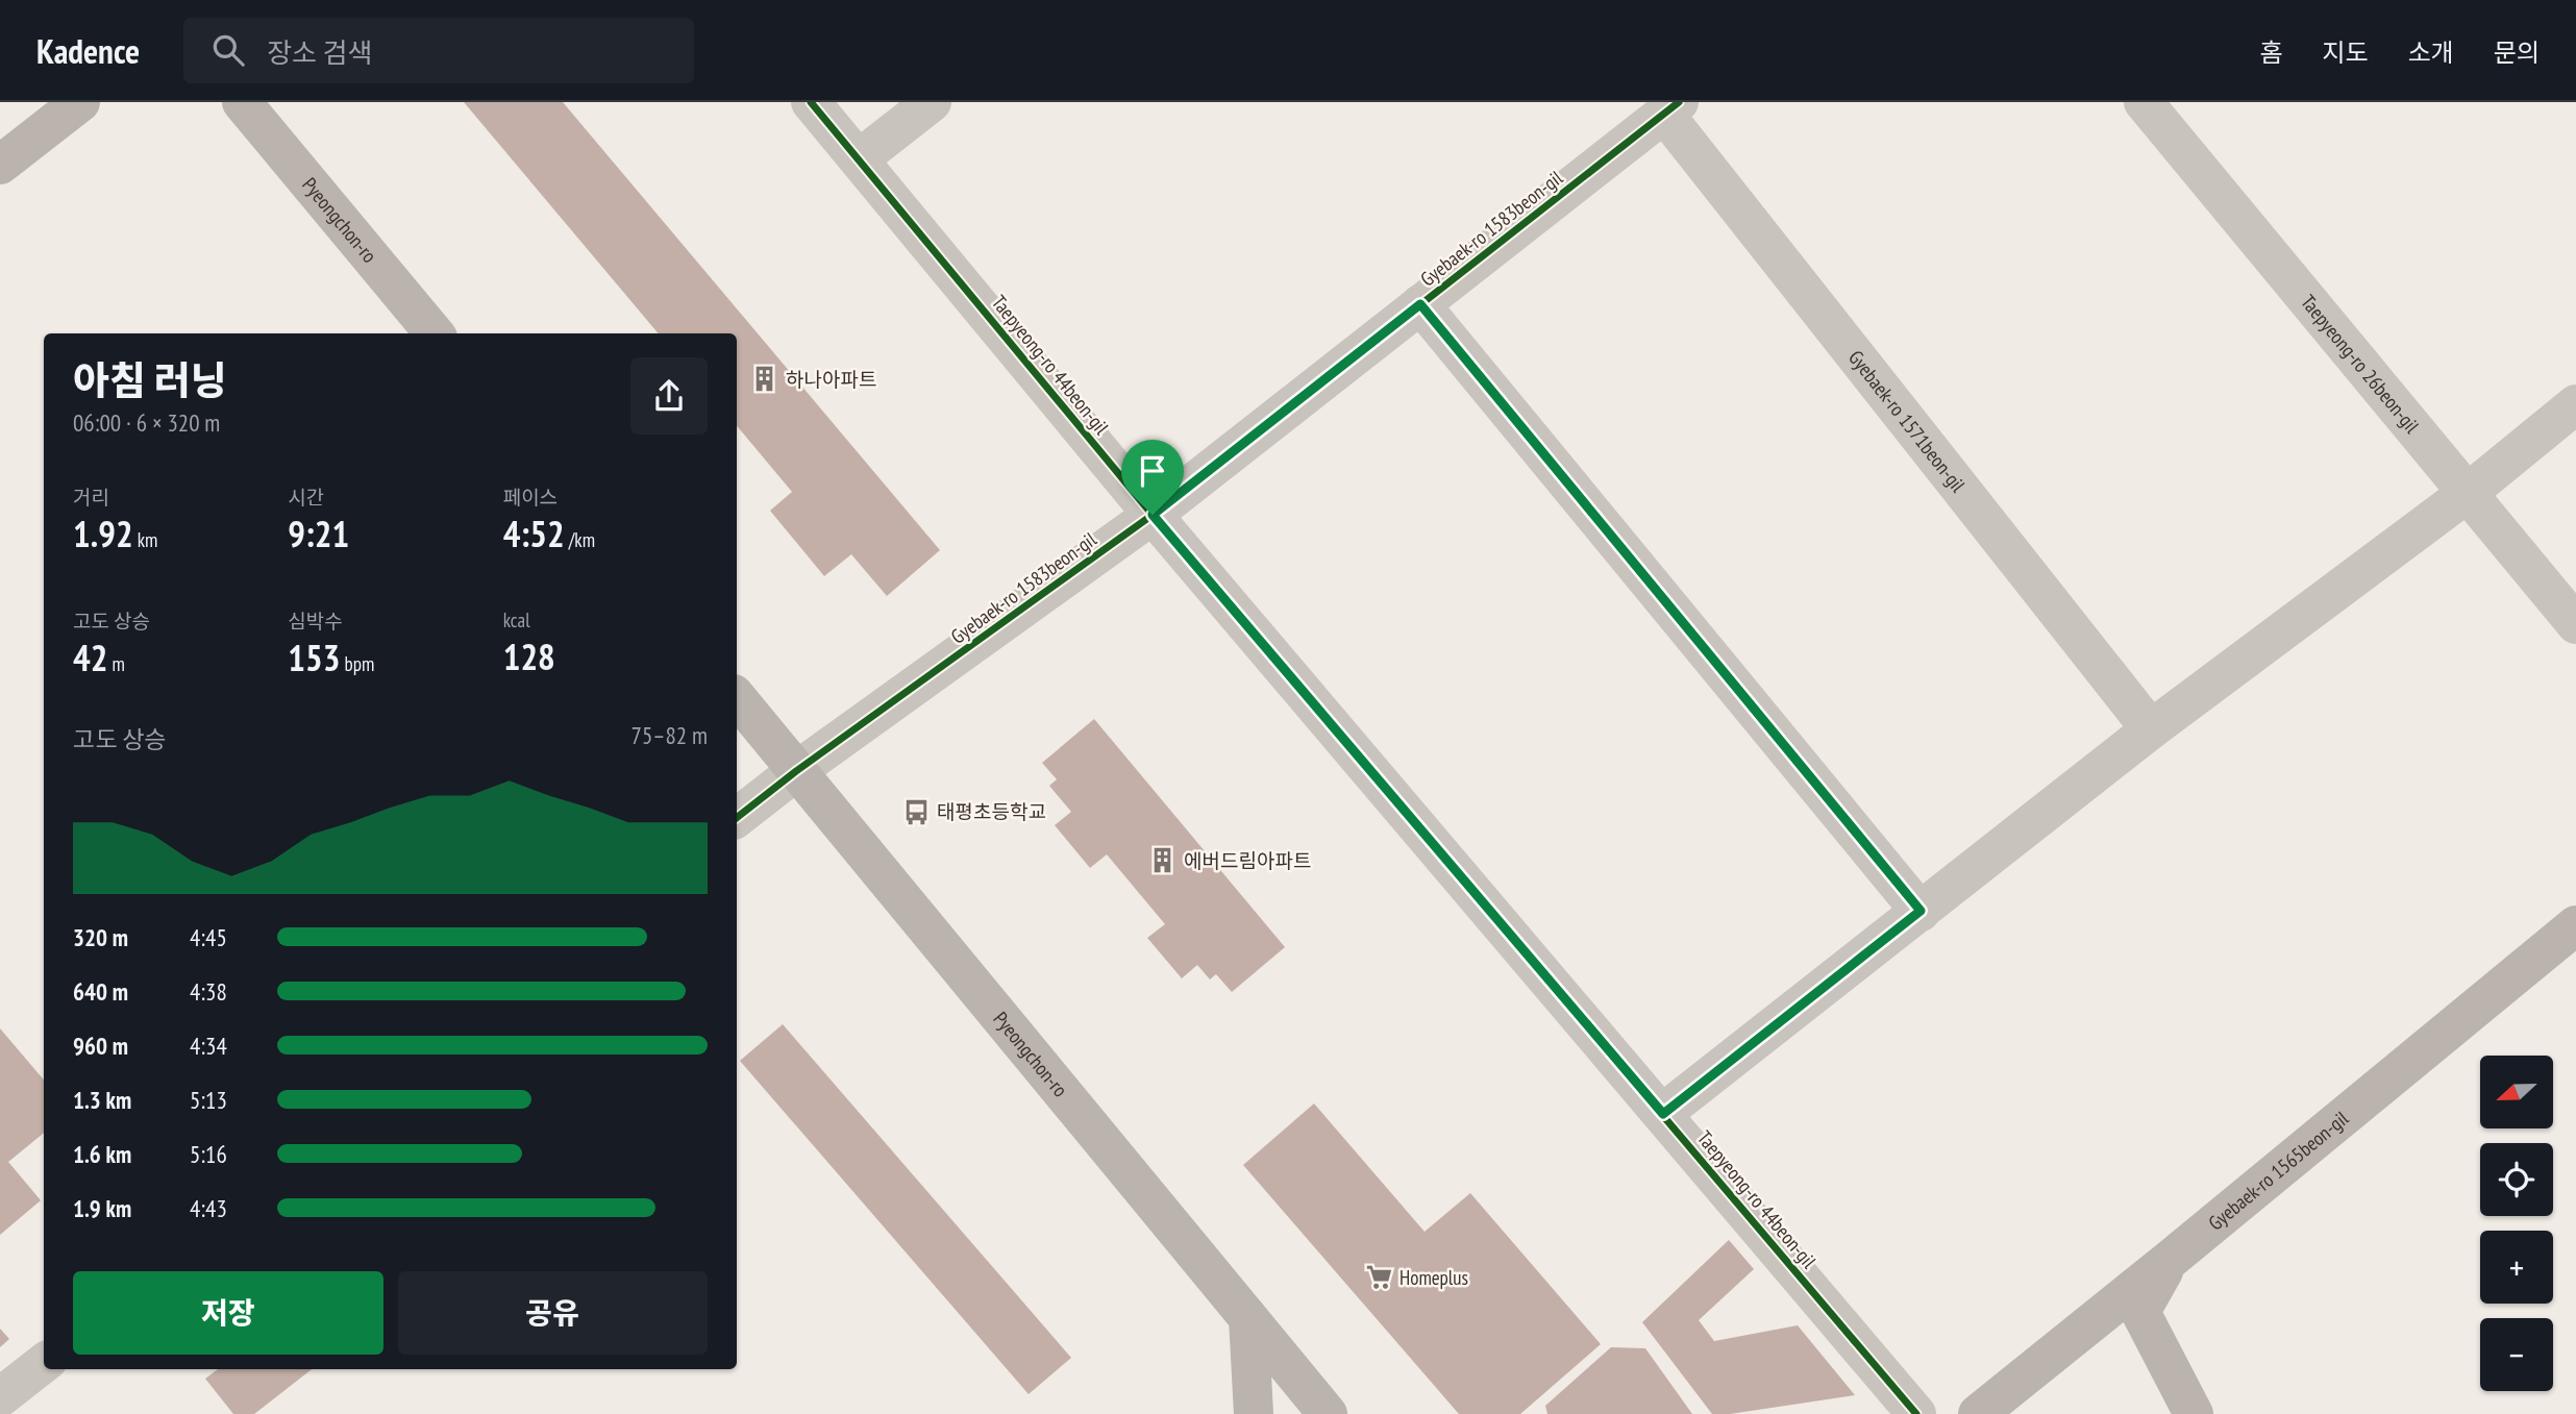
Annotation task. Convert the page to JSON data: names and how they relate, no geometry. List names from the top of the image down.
{
  "streets": {
    "main road": ["Pyeongchon-ro", "Gyebaek-ro 1565beon-gil"],
    "street": [
      "Gyebaek-ro 1583beon-gil",
      "Taepyeong-ro 26beon-gil",
      "Taepyeong-ro 44beon-gil",
      "Gyebaek-ro 1571beon-gil"
    ]
  },
  "crossings": [
    ["Pyeongchon-ro", "Gyebaek-ro 1583beon-gil"],
    ["Gyebaek-ro 1583beon-gil", "Taepyeong-ro 44beon-gil"],
    ["Gyebaek-ro 1583beon-gil", "Gyebaek-ro 1571beon-gil"]
  ],
  "places": {
    "building": ["하나아파트", "에버드림아파트"],
    "bus stop": ["태평초등학교"],
    "supermarket": ["Homeplus"]
  },
  "north": "left",
  "page": {
    "header": "Kadence",
    "search": "장소 검색",
    "nav": [
      "홈",
      "지도",
      "소개",
      "문의"
    ],
    "heading": ["아침 러닝", "06:00 · 6 × 320 m"],
    "stats": [
      ["거리", "1.92 km"],
      ["시간", "9:21"],
      ["페이스", "4:52 /km"],
      ["고도 상승", "42 m"],
      ["심박수", "153 bpm"],
      ["kcal", "128"]
    ],
    "chart": ["고도 상승", "75–82 m"],
    "list": [
      {
        "name": "320 m",
        "note": "4:45"
      },
      {
        "name": "640 m",
        "note": "4:38"
      },
      {
        "name": "960 m",
        "note": "4:34"
      },
      {
        "name": "1.3 km",
        "note": "5:13"
      },
      {
        "name": "1.6 km",
        "note": "5:16"
      },
      {
        "name": "1.9 km",
        "note": "4:43"
      }
    ],
    "map_buttons": ["+", "−"],
    "buttons": ["저장", "공유"]
  }
}
